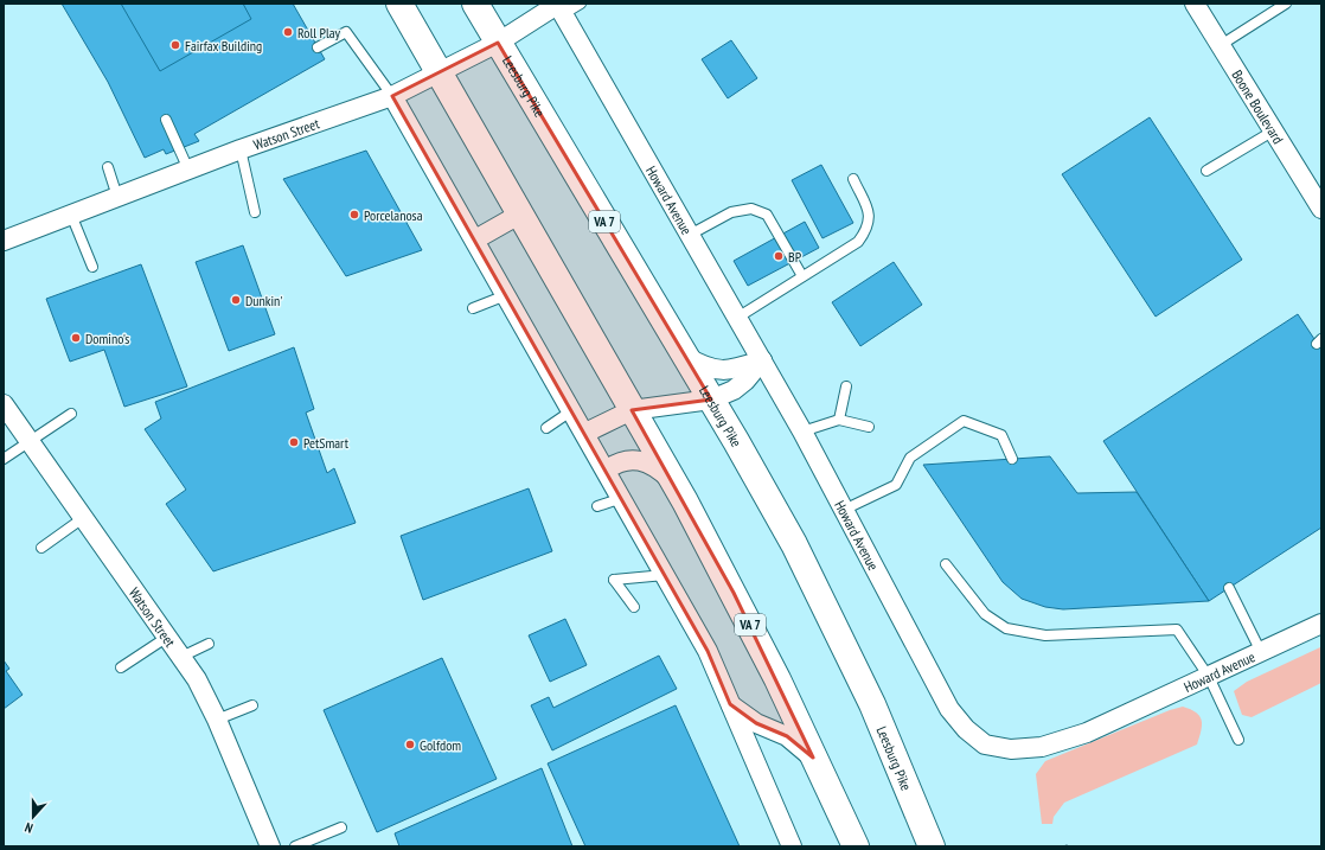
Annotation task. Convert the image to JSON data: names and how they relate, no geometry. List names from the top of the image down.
{
  "streets": {
    "highway": ["Leesburg Pike", "VA 7"],
    "street": ["Boone Boulevard", "Watson Street", "Howard Avenue"]
  },
  "crossings": [
    ["Leesburg Pike", "Watson Street"],
    ["Watson Street", "Howard Avenue"],
    ["Watson Street", "VA 7"]
  ],
  "places": [
    "Roll Play",
    "Fairfax Building",
    "Porcelanosa",
    "BP",
    "Dunkin'",
    "Domino's",
    "PetSmart",
    "Golfdom"
  ],
  "north": "bottom"
}
